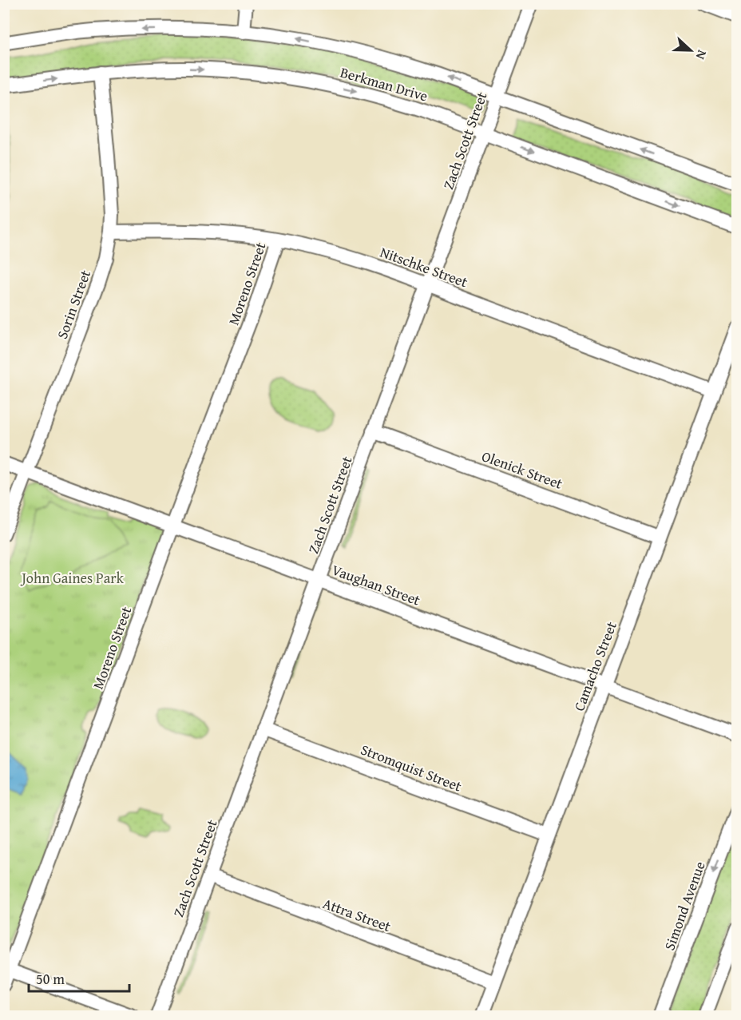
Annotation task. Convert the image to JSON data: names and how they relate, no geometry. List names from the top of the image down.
{
  "streets": {
    "street": [
      "Berkman Drive",
      "Zach Scott Street",
      "Nitschke Street",
      "Moreno Street",
      "Sorin Street",
      "Olenick Street",
      "Vaughan Street",
      "Camacho Street",
      "Stromquist Street",
      "Simond Avenue",
      "Attra Street"
    ]
  },
  "crossings": [
    ["Berkman Drive", "Zach Scott Street"],
    ["Berkman Drive", "Sorin Street"],
    ["Zach Scott Street", "Nitschke Street"],
    ["Zach Scott Street", "Olenick Street"],
    ["Zach Scott Street", "Vaughan Street"],
    ["Zach Scott Street", "Stromquist Street"],
    ["Zach Scott Street", "Attra Street"],
    ["Nitschke Street", "Moreno Street"],
    ["Nitschke Street", "Sorin Street"],
    ["Nitschke Street", "Camacho Street"],
    ["Moreno Street", "Vaughan Street"],
    ["Sorin Street", "Vaughan Street"],
    ["Olenick Street", "Camacho Street"],
    ["Vaughan Street", "Camacho Street"],
    ["Camacho Street", "Stromquist Street"],
    ["Camacho Street", "Attra Street"]
  ],
  "parks": ["John Gaines Park"],
  "scale_bar": "50 m",
  "north": "right"
}
